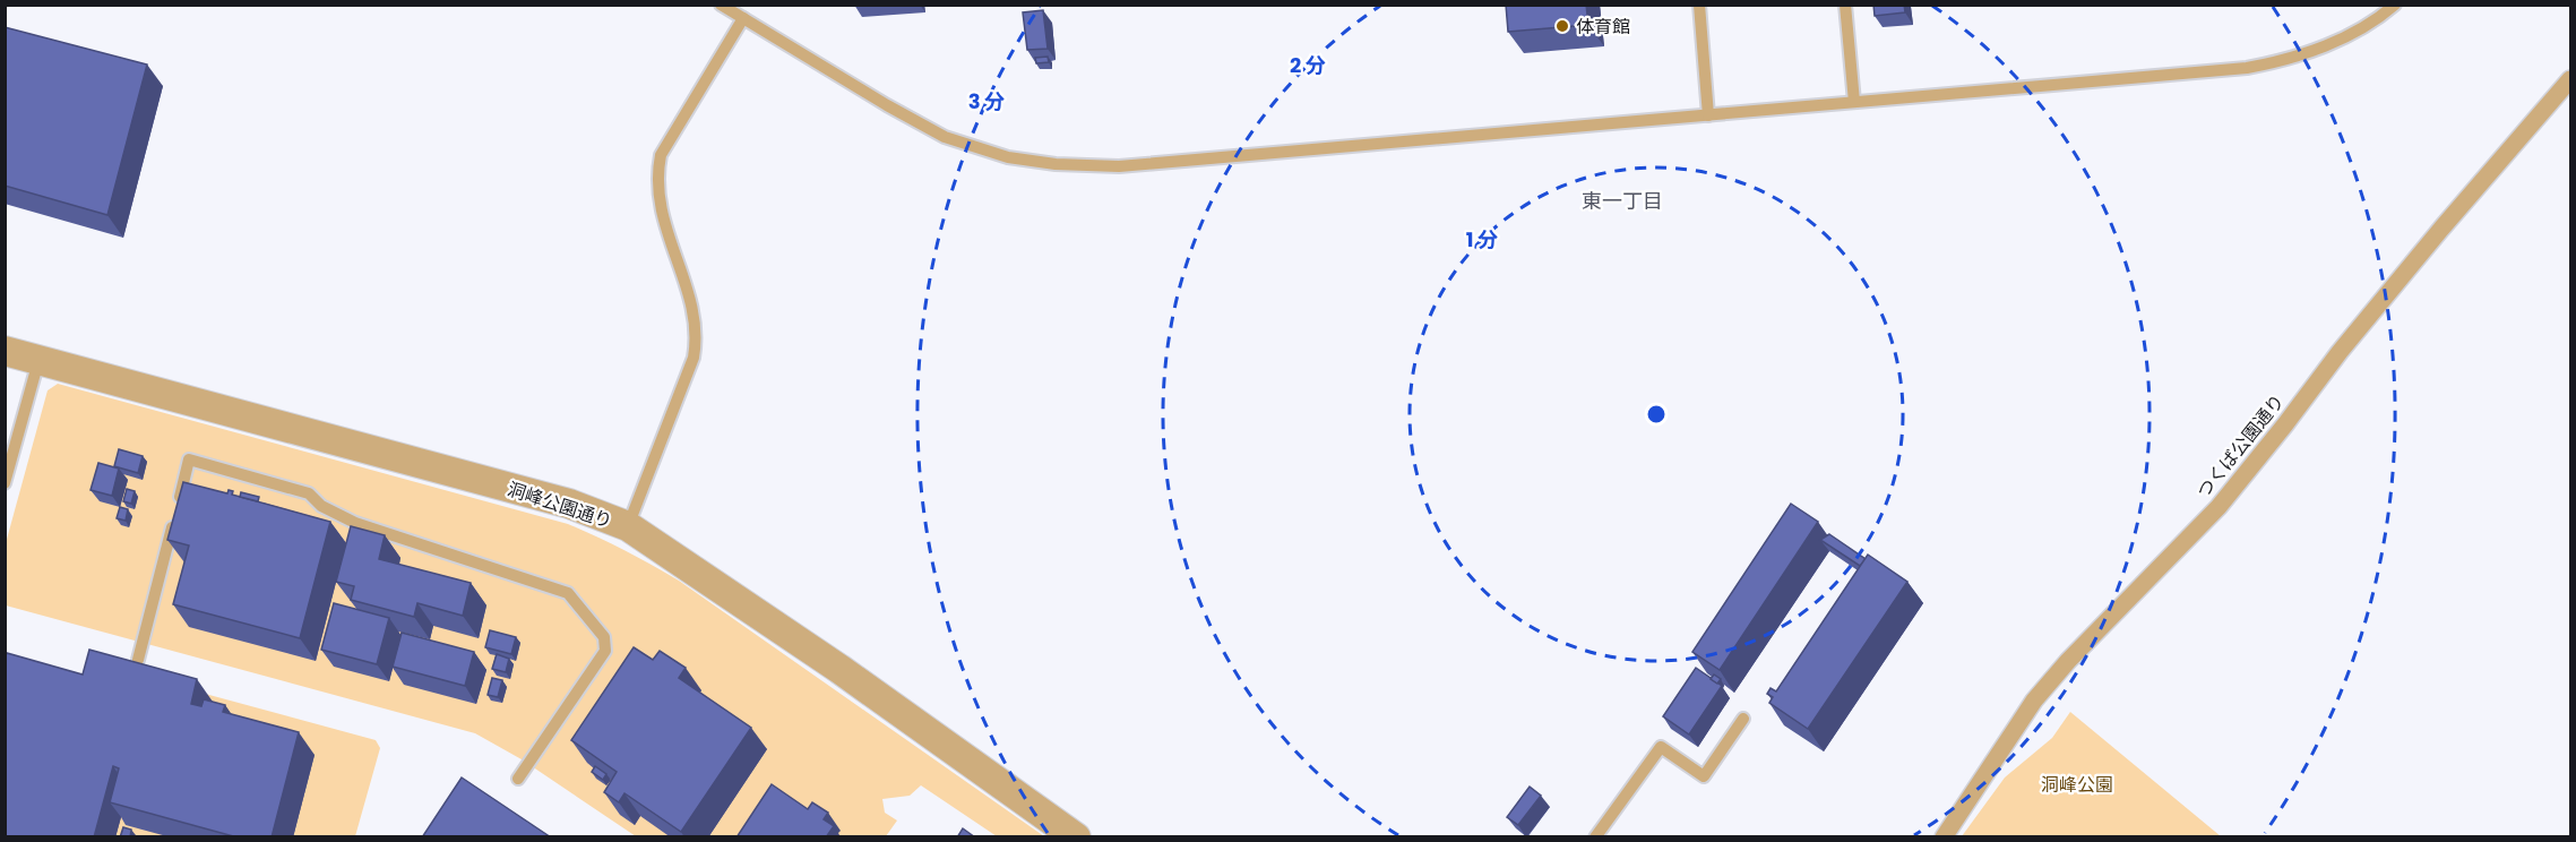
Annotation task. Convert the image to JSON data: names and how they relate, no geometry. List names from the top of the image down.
{
  "streets": {
    "street": ["つくば公園通り", "洞峰公園通り"]
  },
  "districts": ["東一丁目"],
  "parks": ["洞峰公園"],
  "places": ["体育館"],
  "rings": ["2 分", "3 分", "1 分"]
}
